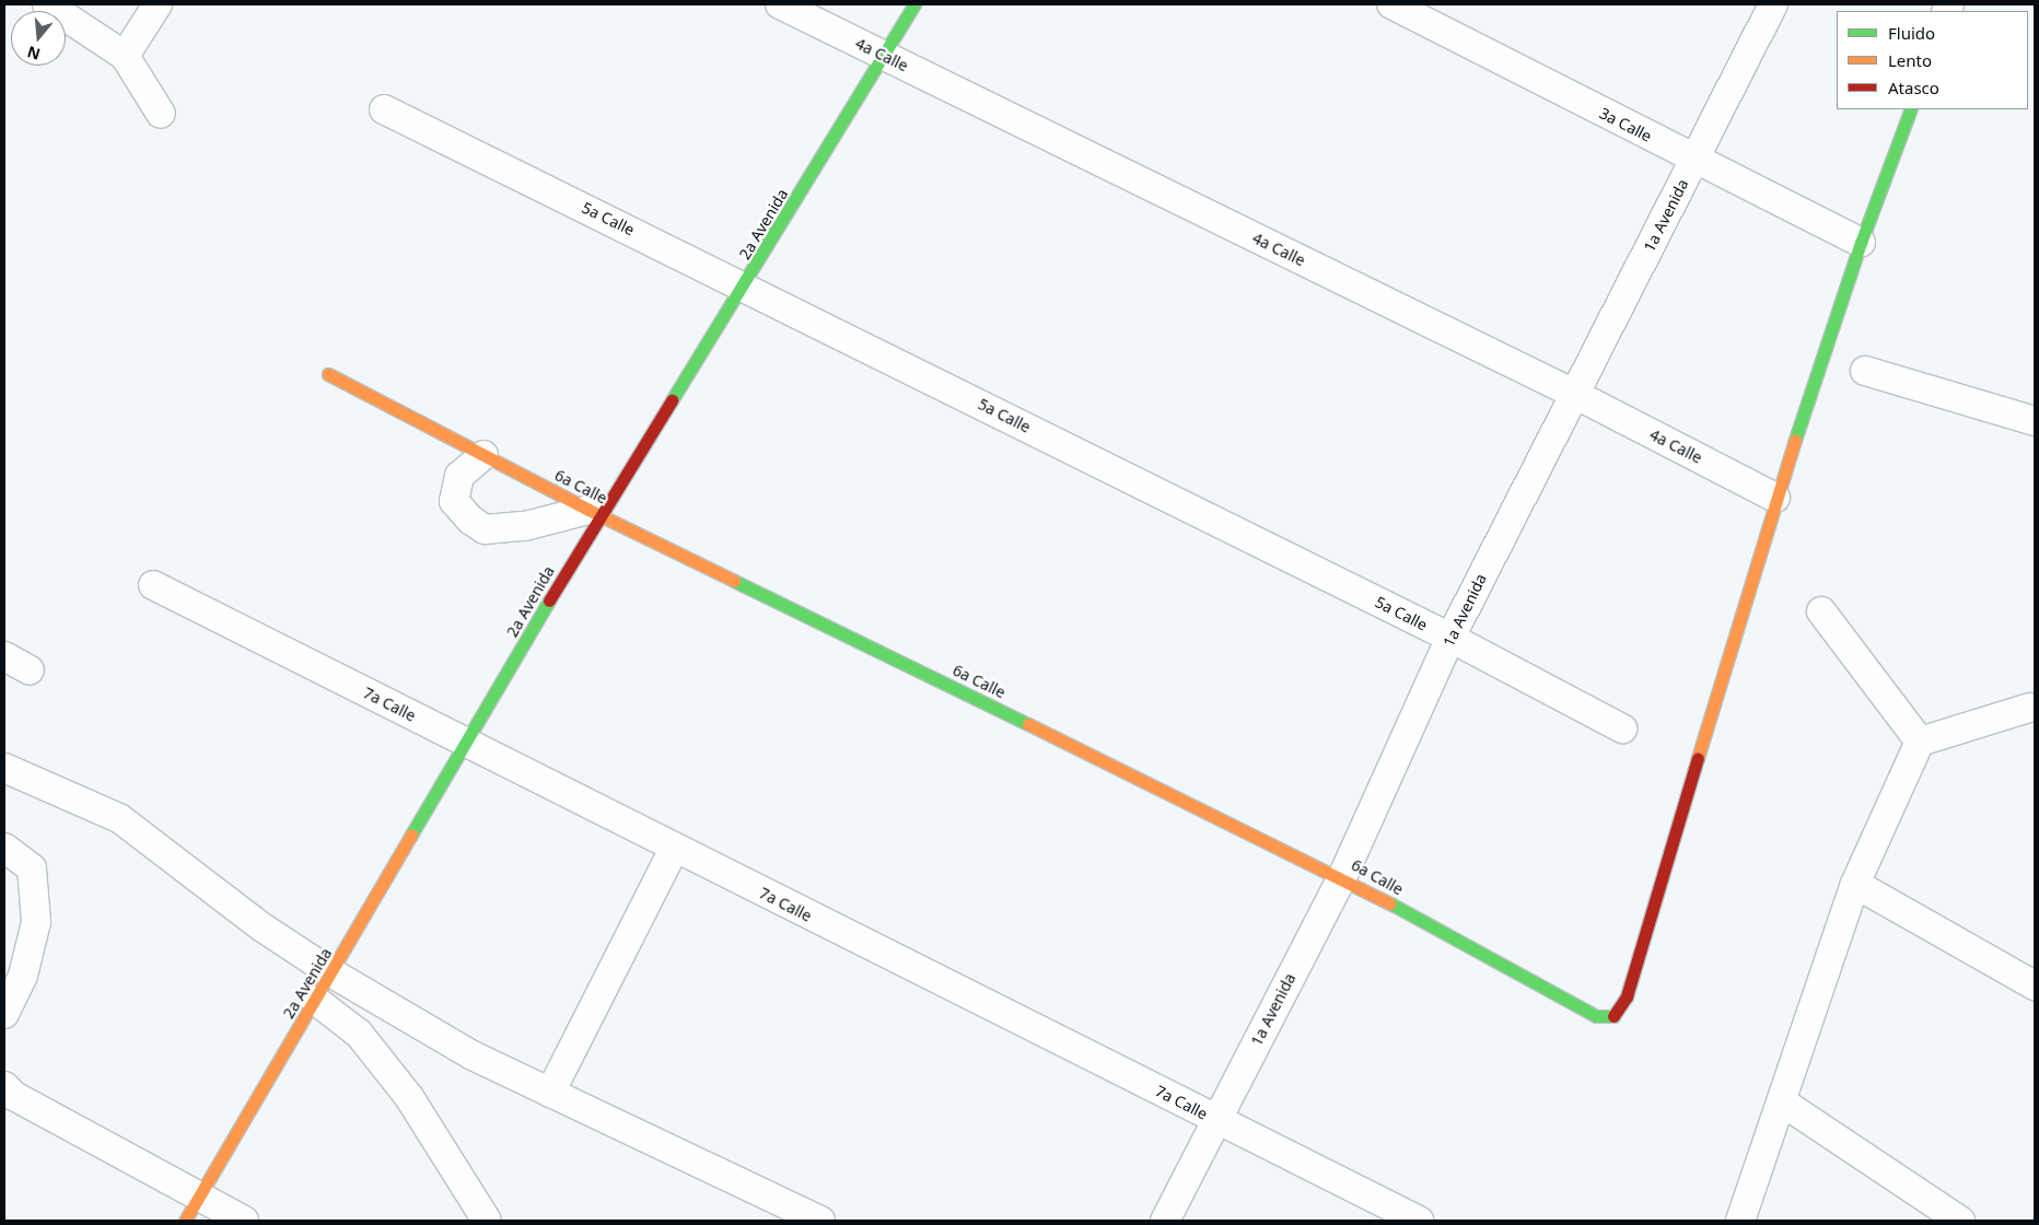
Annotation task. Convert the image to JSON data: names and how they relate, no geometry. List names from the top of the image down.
{
  "streets": {
    "street": [
      "4a Calle",
      "3a Calle",
      "1a Avenida",
      "5a Calle",
      "2a Avenida",
      "6a Calle",
      "7a Calle"
    ]
  },
  "crossings": [
    ["4a Calle", "1a Avenida"],
    ["4a Calle", "2a Avenida"],
    ["4a Calle", "6a Calle"],
    ["3a Calle", "1a Avenida"],
    ["1a Avenida", "5a Calle"],
    ["1a Avenida", "6a Calle"],
    ["1a Avenida", "7a Calle"],
    ["5a Calle", "2a Avenida"],
    ["2a Avenida", "6a Calle"],
    ["2a Avenida", "7a Calle"]
  ],
  "legend": ["Fluido", "Lento", "Atasco"],
  "north": "bottom"
}
